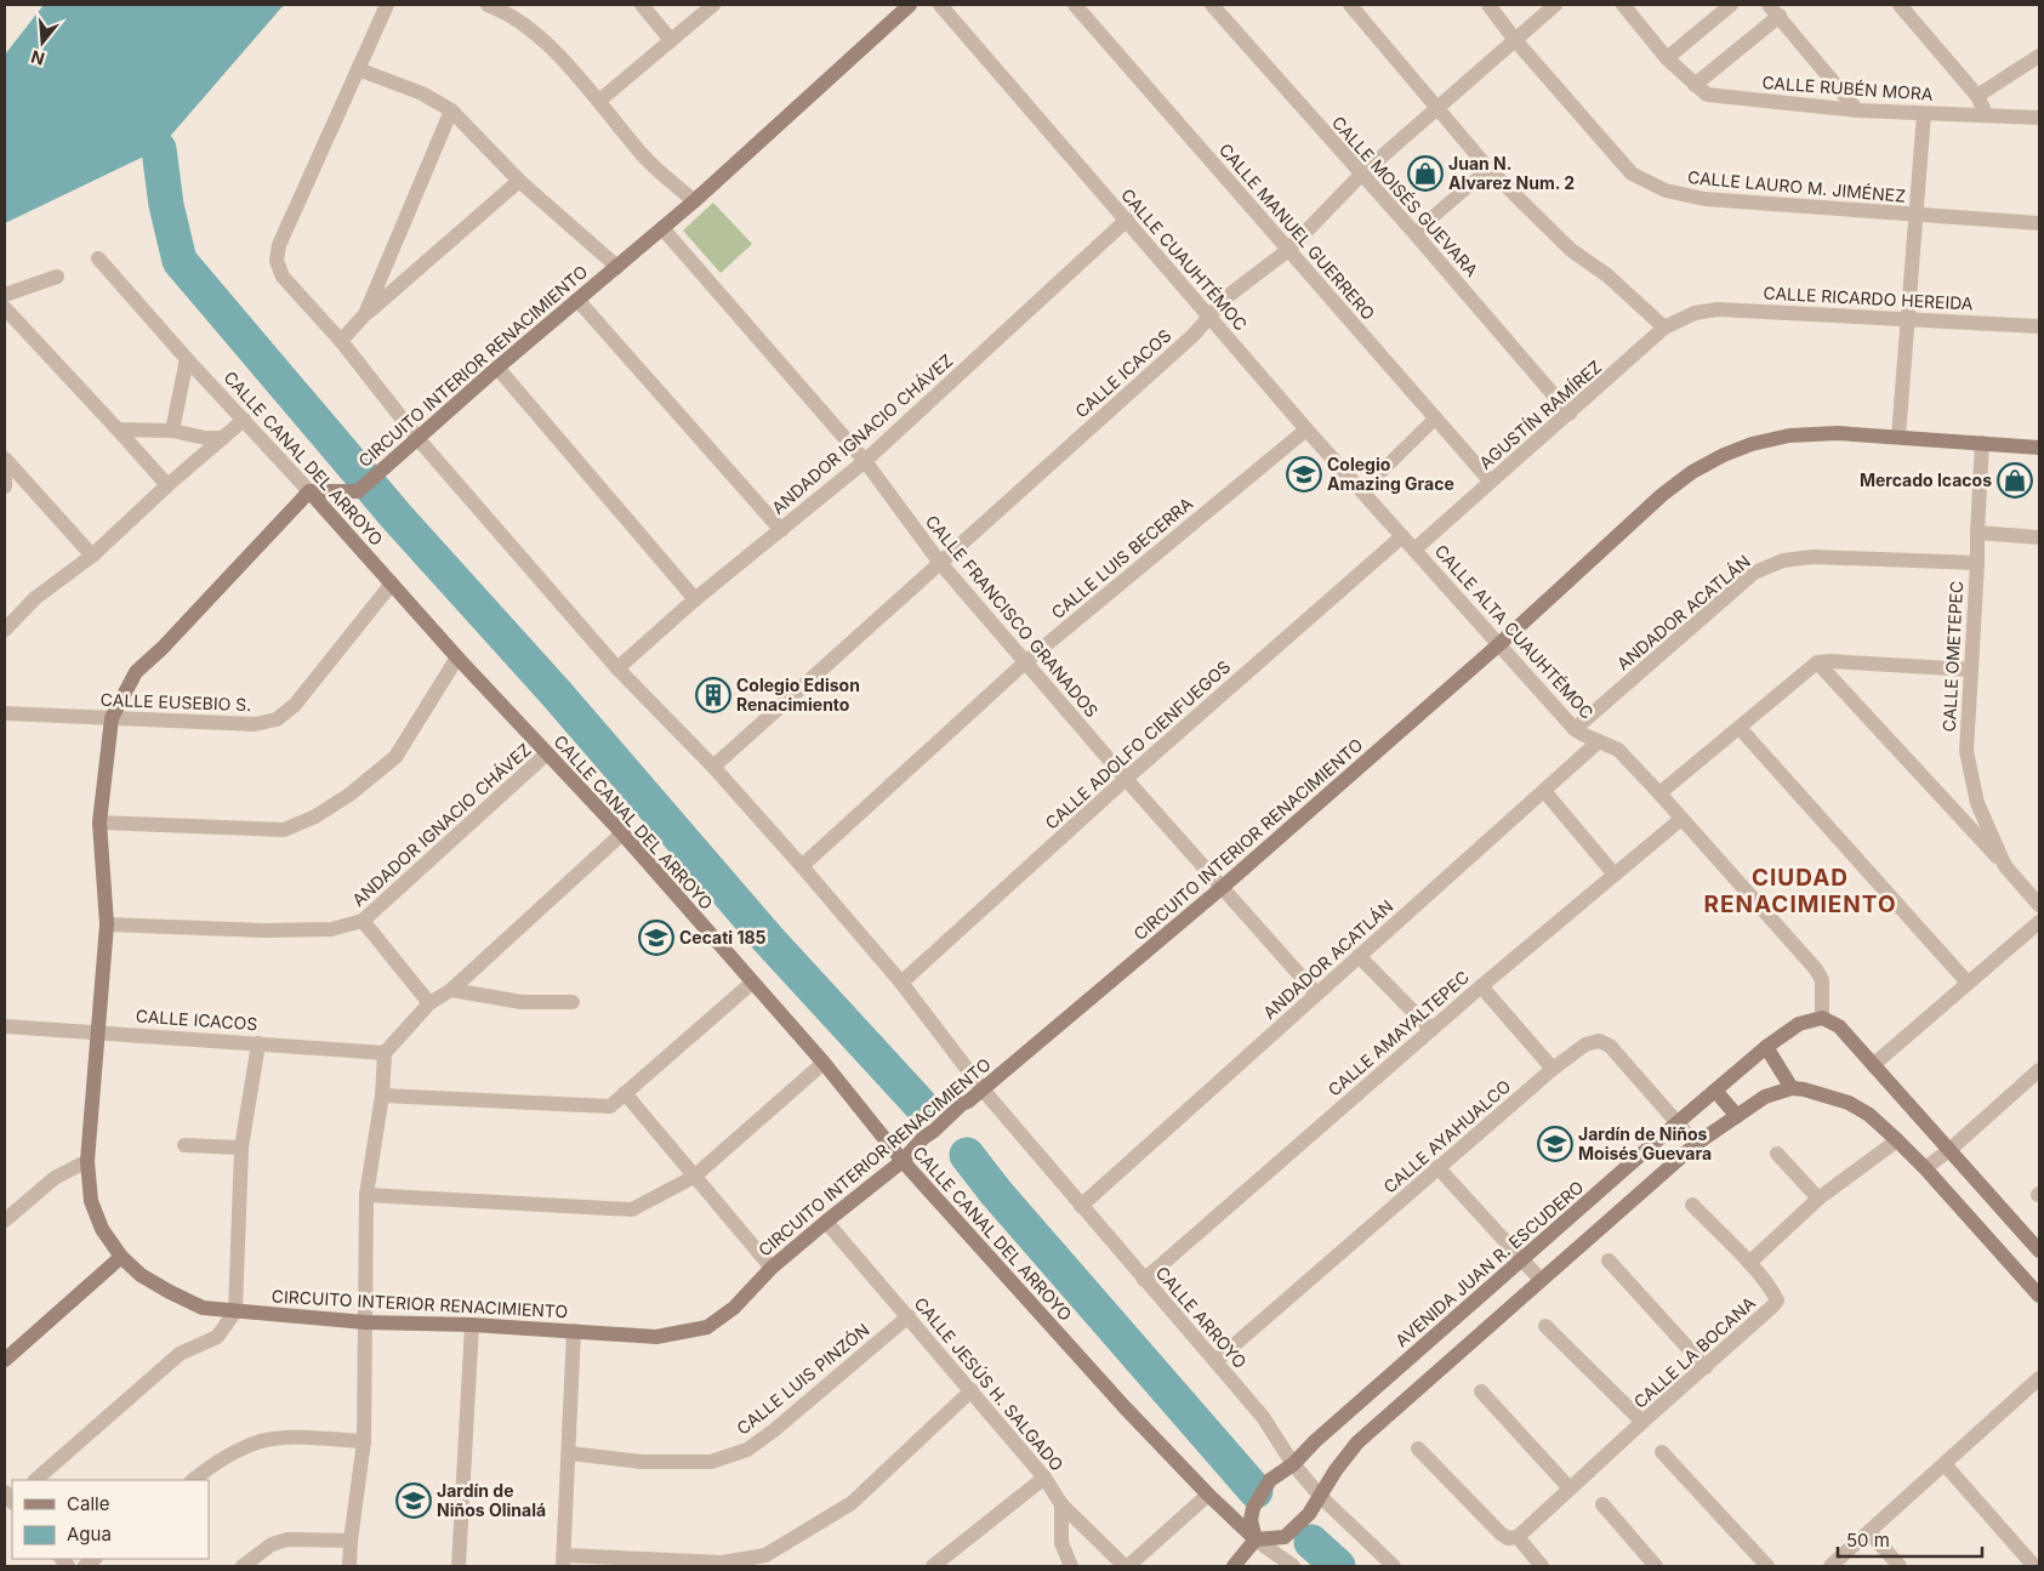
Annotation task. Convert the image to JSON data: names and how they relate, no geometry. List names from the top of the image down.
{
  "streets": {
    "main road": ["CIRCUITO INTERIOR RENACIMIENTO", "CALLE CANAL DEL ARROYO", "AVENIDA JUAN R. ESCUDERO"],
    "street": [
      "CALLE RUBÉN MORA",
      "CALLE LAURO M. JIMÉNEZ",
      "CALLE MOISÉS GUEVARA",
      "CALLE MANUEL GUERRERO",
      "CALLE CUAUHTÉMOC",
      "CALLE RICARDO HEREIDA",
      "CALLE ICACOS",
      "AGUSTÍN RAMÍREZ",
      "ANDADOR IGNACIO CHÁVEZ",
      "CALLE LUIS BECERRA",
      "ANDADOR ACATLÁN",
      "CALLE FRANCISCO GRANADOS",
      "CALLE ALTA CUAUHTÉMOC",
      "CALLE OMETEPEC",
      "CALLE EUSEBIO S.",
      "CALLE ADOLFO CIENFUEGOS",
      "CALLE AMAYALTEPEC",
      "CALLE AYAHUALCO",
      "CALLE ARROYO",
      "CALLE LA BOCANA",
      "CALLE LUIS PINZÓN",
      "CALLE JESÚS H. SALGADO"
    ]
  },
  "crossings": [
    ["CALLE LAURO M. JIMÉNEZ", "CALLE ICACOS"],
    ["CALLE MOISÉS GUEVARA", "CALLE ICACOS"],
    ["CALLE MOISÉS GUEVARA", "AGUSTÍN RAMÍREZ"],
    ["CALLE MANUEL GUERRERO", "CALLE ICACOS"],
    ["CALLE MANUEL GUERRERO", "AGUSTÍN RAMÍREZ"],
    ["CALLE CUAUHTÉMOC", "CALLE ICACOS"],
    ["CALLE CUAUHTÉMOC", "ANDADOR IGNACIO CHÁVEZ"],
    ["CALLE CUAUHTÉMOC", "CALLE LUIS BECERRA"],
    ["CALLE CUAUHTÉMOC", "CALLE ALTA CUAUHTÉMOC"],
    ["CALLE CUAUHTÉMOC", "CALLE ADOLFO CIENFUEGOS"],
    ["CALLE RICARDO HEREIDA", "AGUSTÍN RAMÍREZ"],
    ["CIRCUITO INTERIOR RENACIMIENTO", "CALLE ICACOS"],
    ["CIRCUITO INTERIOR RENACIMIENTO", "ANDADOR IGNACIO CHÁVEZ"],
    ["CIRCUITO INTERIOR RENACIMIENTO", "CALLE CANAL DEL ARROYO"],
    ["CIRCUITO INTERIOR RENACIMIENTO", "CALLE FRANCISCO GRANADOS"],
    ["CIRCUITO INTERIOR RENACIMIENTO", "CALLE ALTA CUAUHTÉMOC"],
    ["CIRCUITO INTERIOR RENACIMIENTO", "CALLE OMETEPEC"],
    ["CIRCUITO INTERIOR RENACIMIENTO", "CALLE EUSEBIO S."],
    ["CIRCUITO INTERIOR RENACIMIENTO", "CALLE ARROYO"],
    ["CIRCUITO INTERIOR RENACIMIENTO", "CALLE JESÚS H. SALGADO"],
    ["CALLE ICACOS", "CALLE FRANCISCO GRANADOS"],
    ["AGUSTÍN RAMÍREZ", "CALLE ALTA CUAUHTÉMOC"],
    ["ANDADOR IGNACIO CHÁVEZ", "CALLE CANAL DEL ARROYO"],
    ["ANDADOR IGNACIO CHÁVEZ", "CALLE FRANCISCO GRANADOS"],
    ["CALLE CANAL DEL ARROYO", "CALLE EUSEBIO S."],
    ["CALLE CANAL DEL ARROYO", "AVENIDA JUAN R. ESCUDERO"],
    ["CALLE LUIS BECERRA", "CALLE FRANCISCO GRANADOS"],
    ["ANDADOR ACATLÁN", "CALLE FRANCISCO GRANADOS"],
    ["ANDADOR ACATLÁN", "CALLE ALTA CUAUHTÉMOC"],
    ["ANDADOR ACATLÁN", "CALLE OMETEPEC"],
    ["ANDADOR ACATLÁN", "CALLE ARROYO"],
    ["CALLE FRANCISCO GRANADOS", "CALLE ADOLFO CIENFUEGOS"],
    ["CALLE ALTA CUAUHTÉMOC", "CALLE ADOLFO CIENFUEGOS"],
    ["CALLE ALTA CUAUHTÉMOC", "CALLE AMAYALTEPEC"],
    ["CALLE ALTA CUAUHTÉMOC", "AVENIDA JUAN R. ESCUDERO"],
    ["CALLE AMAYALTEPEC", "CALLE ARROYO"],
    ["CALLE AYAHUALCO", "AVENIDA JUAN R. ESCUDERO"],
    ["CALLE AYAHUALCO", "CALLE ARROYO"],
    ["AVENIDA JUAN R. ESCUDERO", "CALLE ARROYO"],
    ["CALLE LUIS PINZÓN", "CALLE JESÚS H. SALGADO"]
  ],
  "districts": ["CIUDAD RENACIMIENTO"],
  "places": {
    "shop": ["Juan N. Alvarez Num. 2", "Mercado Icacos"],
    "school or university": [
      "Colegio Amazing Grace",
      "Cecati 185",
      "Jardín de Niños Moisés Guevara",
      "Jardín de Niños Olinalá"
    ],
    "building": ["Colegio Edison Renacimiento"]
  },
  "legend": ["Calle", "Agua"],
  "scale_bar": "50 m",
  "north": "bottom"
}
